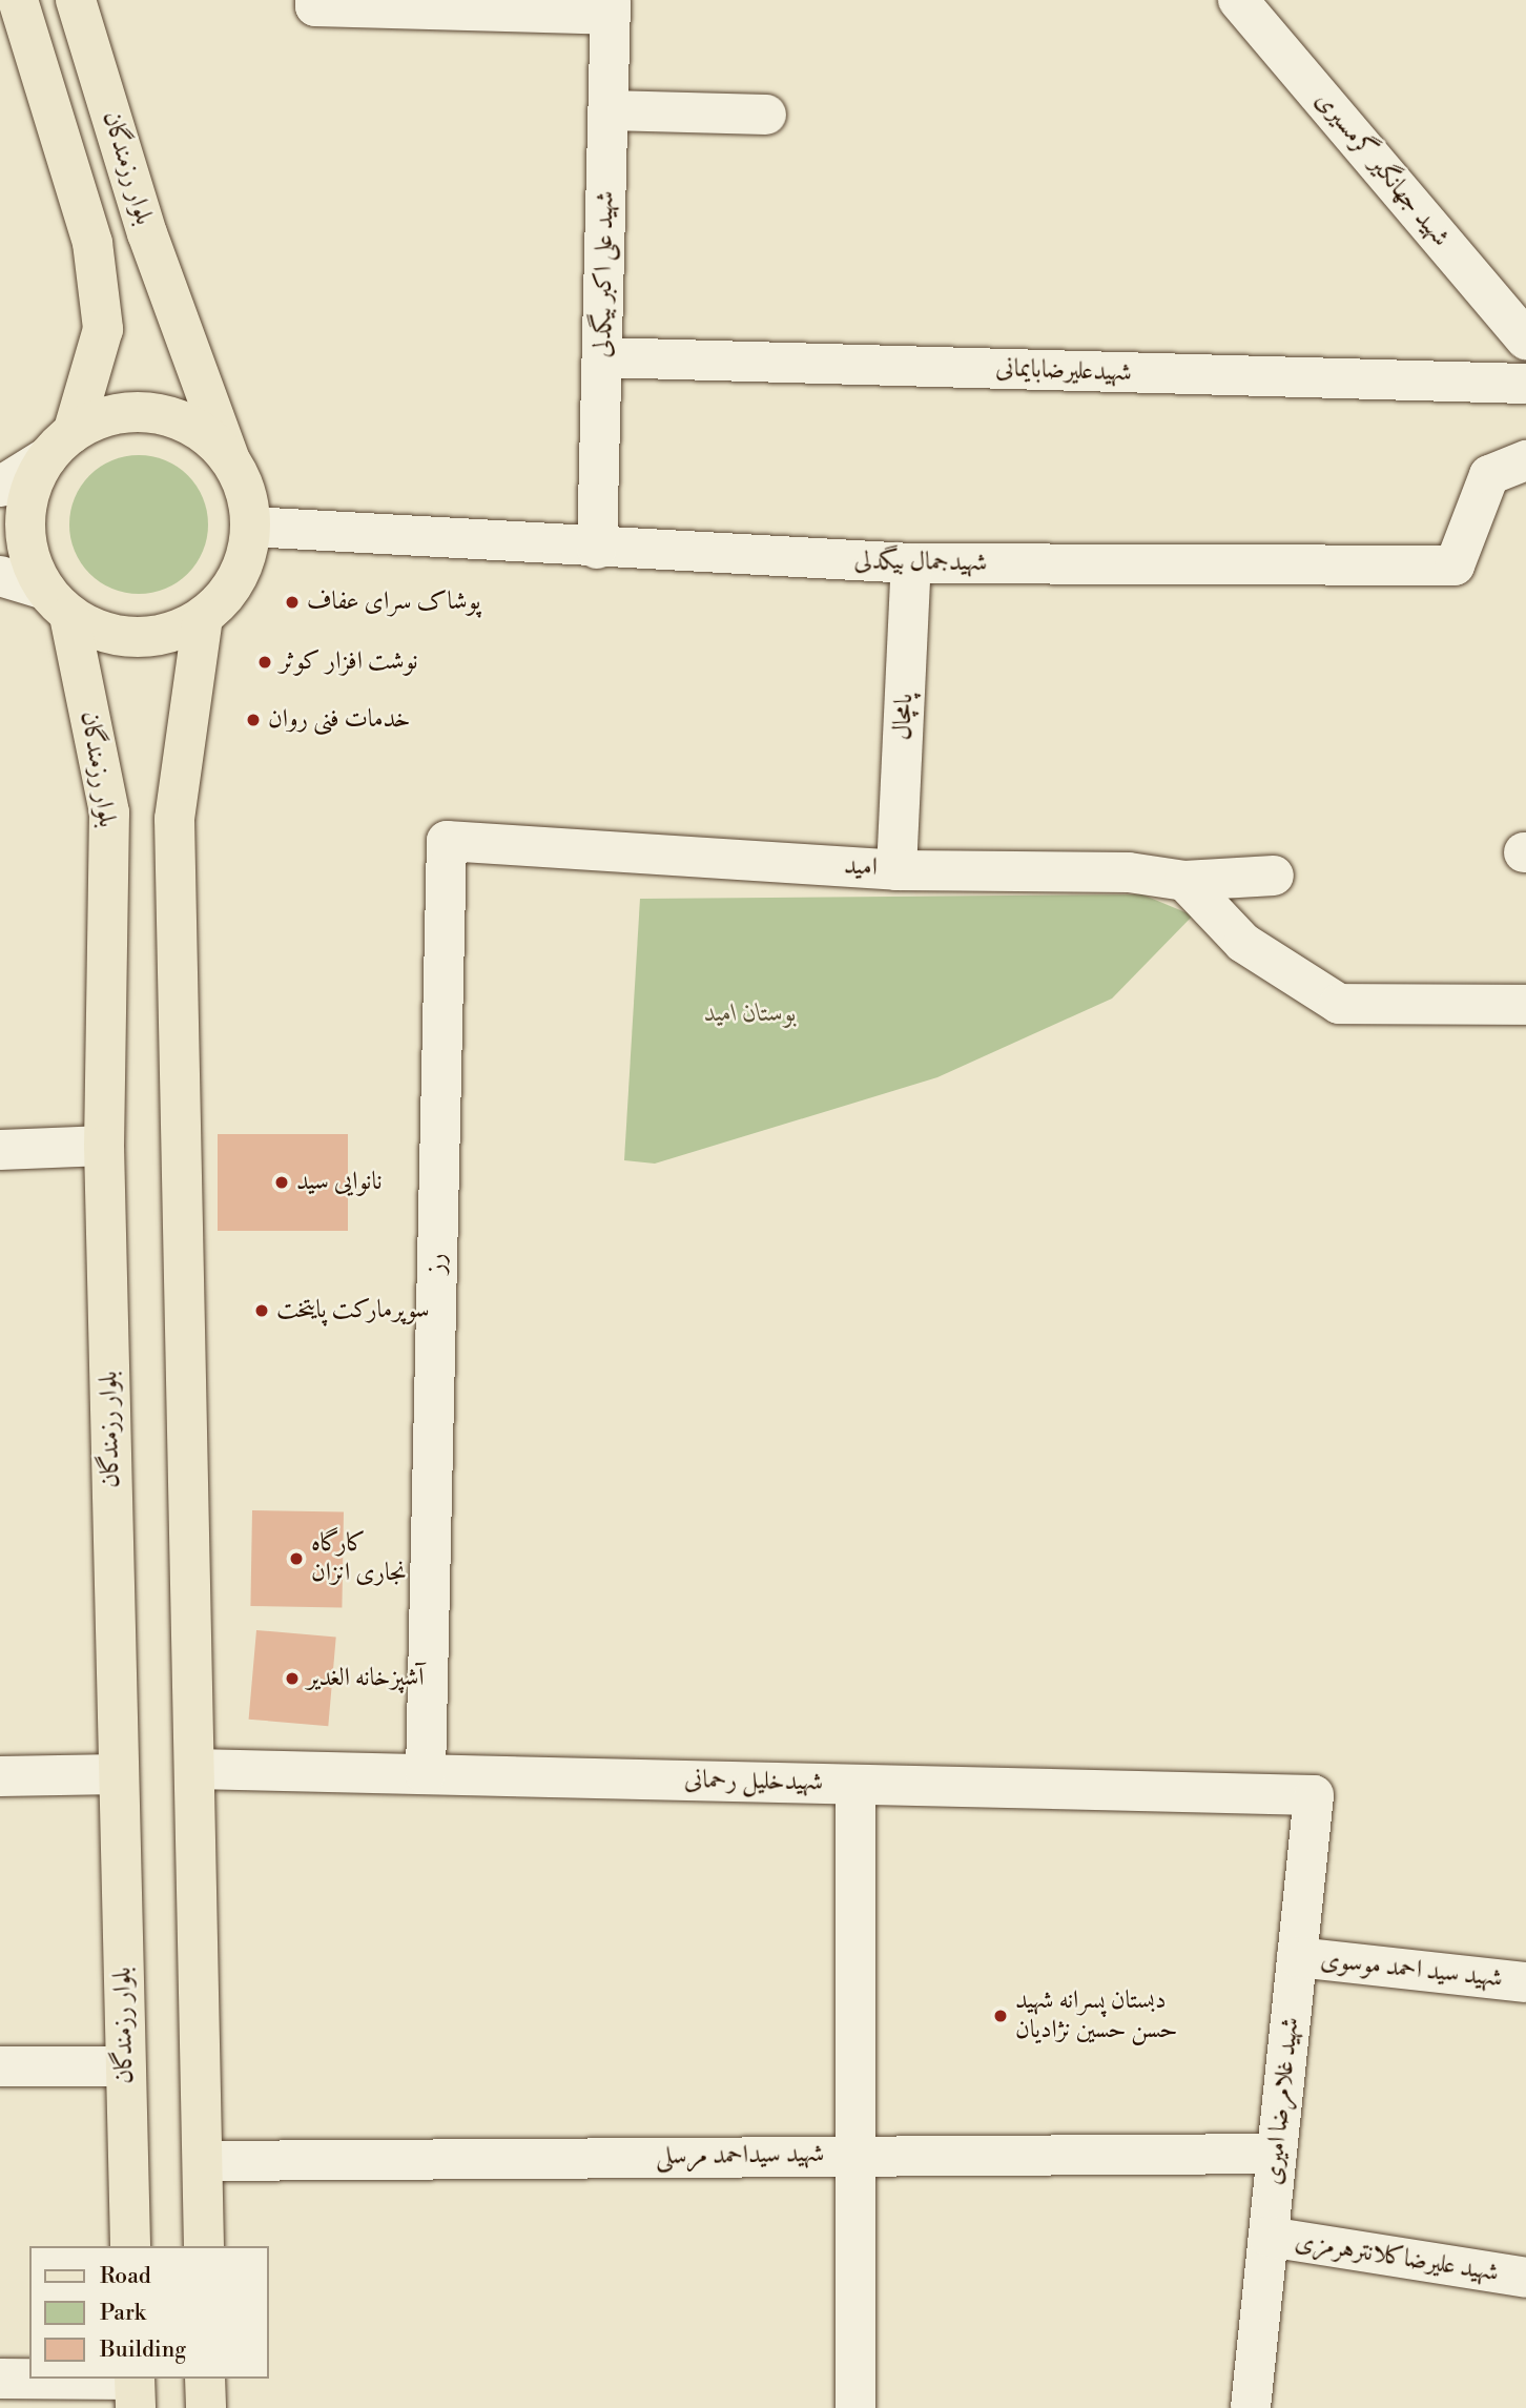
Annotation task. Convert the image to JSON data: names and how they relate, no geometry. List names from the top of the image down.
{
  "streets": {
    "main road": ["بلوار رزمندگان"],
    "street": [
      "شهید جهانگیر گرمسیری",
      "شهید علی اکبر بیگدلی",
      "شهیدعلیرضابایمانی",
      "شهیدجمال بیگدلی",
      "پامچال",
      "امید",
      "رز",
      "شهیدخلیل رحمانی",
      "شهید سید احمد موسوی",
      "شهید غلامرضا امیری",
      "شهید سیداحمد مرسلی",
      "شهید علیرضاکلانترهرمزی"
    ]
  },
  "crossings": [
    ["بلوار رزمندگان", "شهیدجمال بیگدلی"],
    ["شهید علی اکبر بیگدلی", "شهیدعلیرضابایمانی"],
    ["شهید علی اکبر بیگدلی", "شهیدجمال بیگدلی"],
    ["شهیدجمال بیگدلی", "پامچال"],
    ["پامچال", "امید"],
    ["امید", "رز"],
    ["رز", "شهیدخلیل رحمانی"],
    ["شهیدخلیل رحمانی", "شهید غلامرضا امیری"],
    ["شهید سید احمد موسوی", "شهید غلامرضا امیری"],
    ["شهید غلامرضا امیری", "شهید سیداحمد مرسلی"],
    ["شهید غلامرضا امیری", "شهید علیرضاکلانترهرمزی"]
  ],
  "parks": ["بوستان امید"],
  "places": [
    "پوشاک سرای عفاف",
    "نوشت افزار کوثر",
    "خدمات فنی روان",
    "نانوایی سید",
    "سوپرمارکت پایتخت",
    "کارگاه نجاری انزان",
    "آشپزخانه الغدیر",
    "دبستان پسرانه شهید حسن حسین نژادیان"
  ],
  "legend": ["Road", "Park", "Building"]
}
